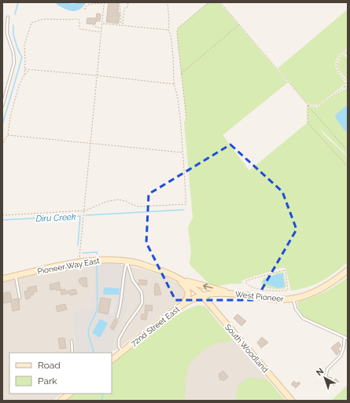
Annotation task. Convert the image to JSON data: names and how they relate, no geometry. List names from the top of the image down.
{
  "streets": {
    "main road": [
      "Pioneer Way East",
      "West Pioneer",
      "72nd Street East",
      "South Woodland"
    ]
  },
  "crossings": [
    ["Pioneer Way East", "West Pioneer"],
    ["Pioneer Way East", "72nd Street East"],
    ["Pioneer Way East", "South Woodland"],
    ["West Pioneer", "72nd Street East"],
    ["West Pioneer", "South Woodland"],
    ["72nd Street East", "South Woodland"]
  ],
  "water": ["Diru Creek"],
  "legend": ["Road", "Park"],
  "north": "top left"
}
